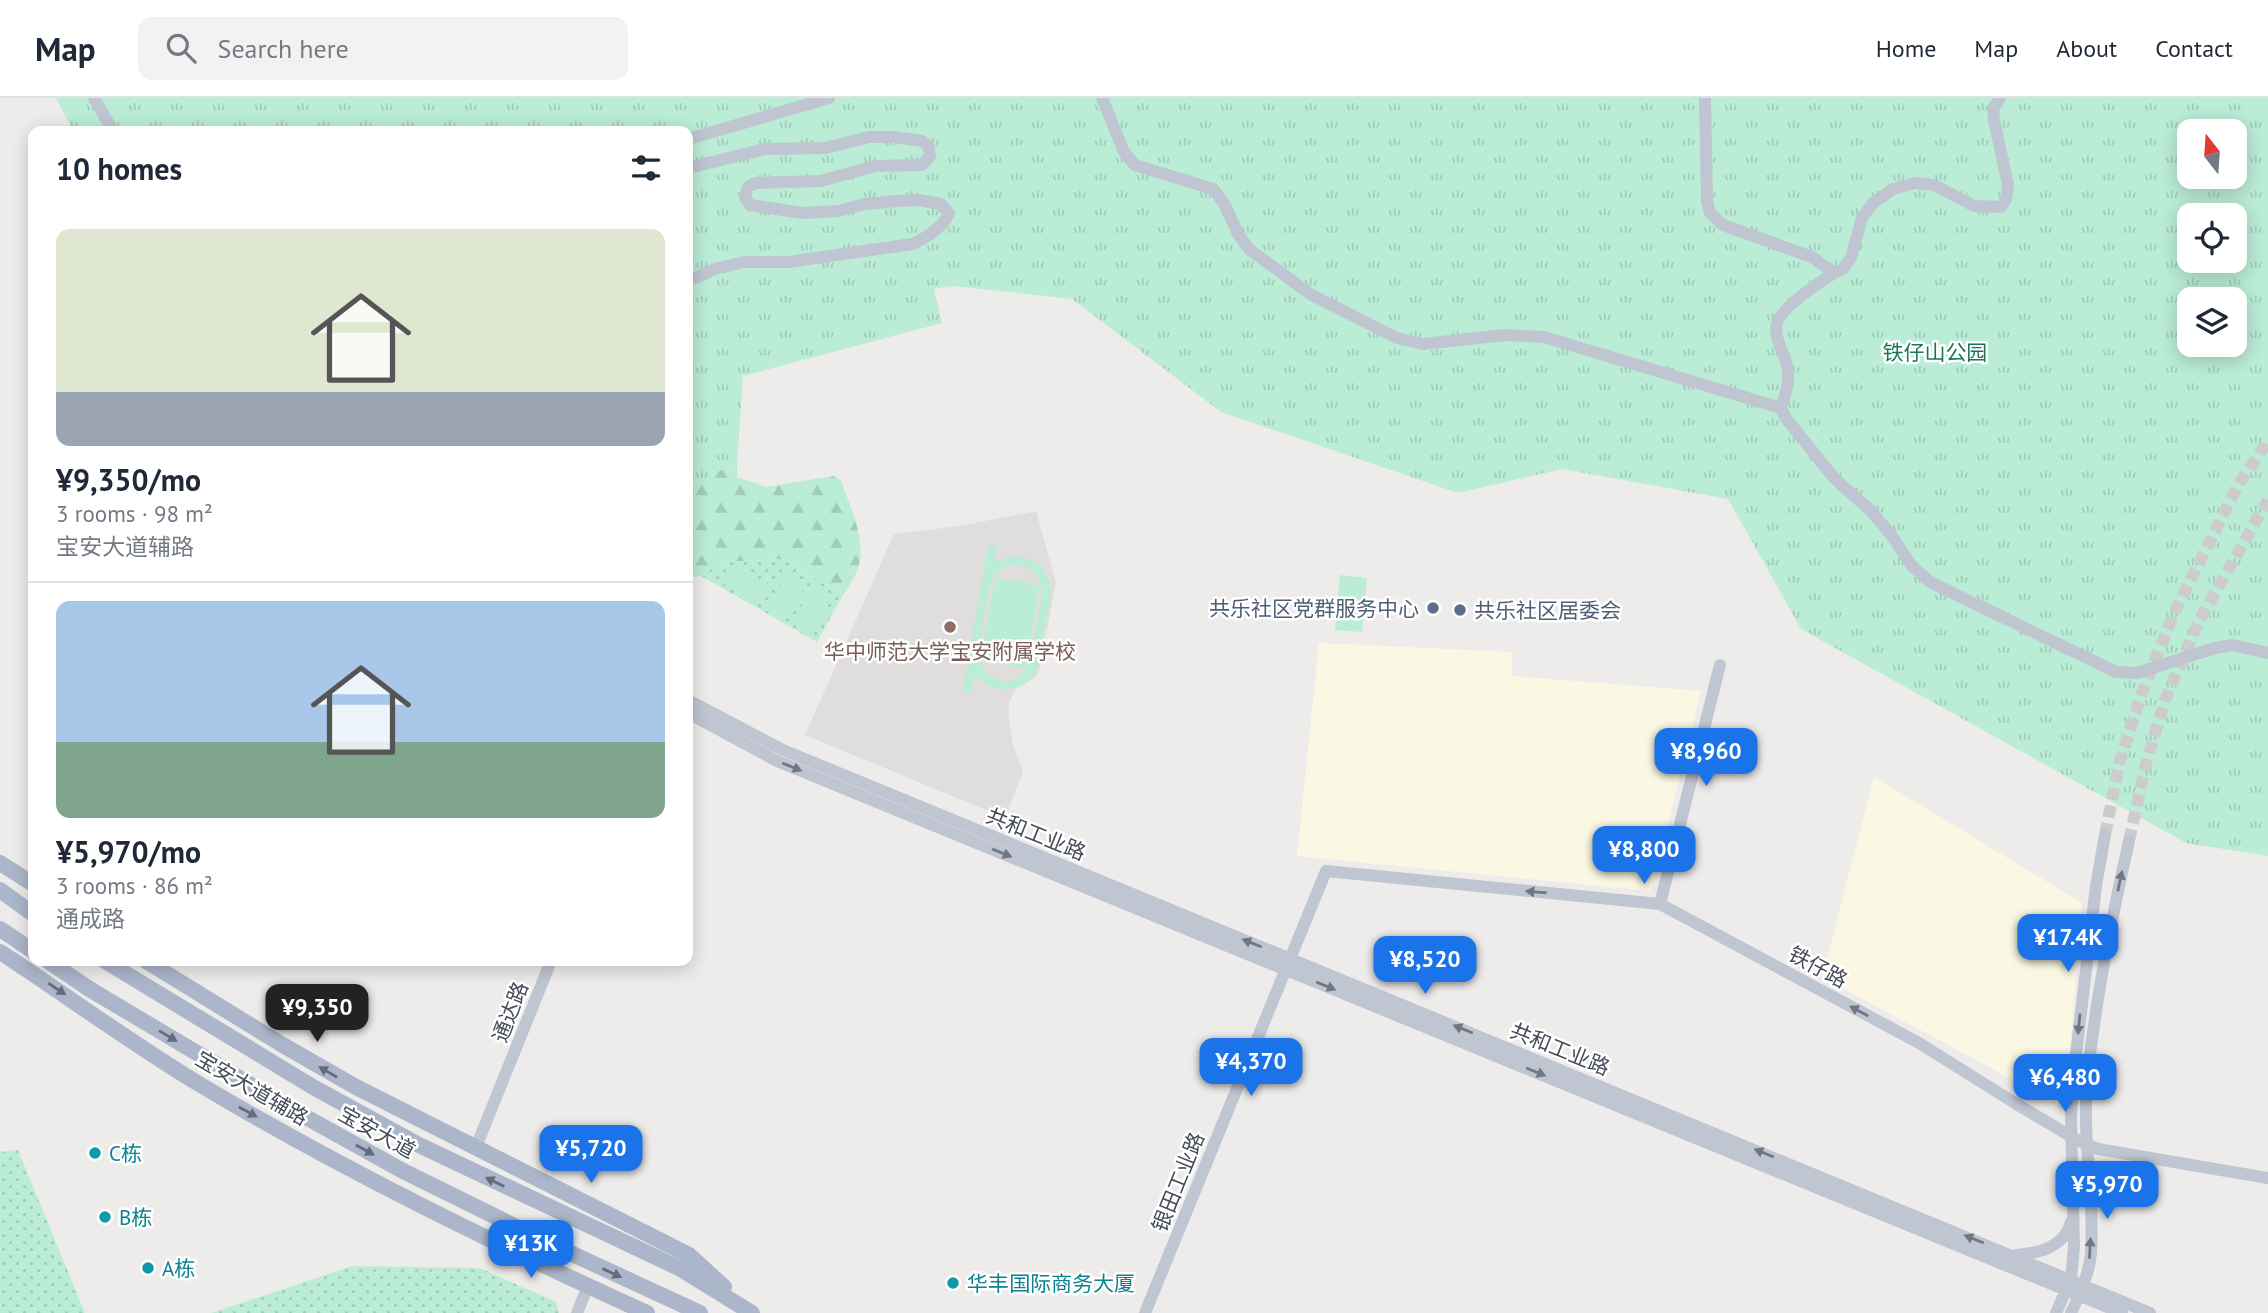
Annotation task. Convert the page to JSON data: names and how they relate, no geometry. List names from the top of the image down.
{
  "streets": {
    "main road": ["宝安大道辅路", "宝安大道"],
    "street": [
      "共和工业路",
      "铁仔路",
      "通达路",
      "银田工业路"
    ]
  },
  "crossings": [
    ["共和工业路", "银田工业路"],
    ["铁仔路", "银田工业路"]
  ],
  "one_way": ["铁仔路"],
  "parks": ["铁仔山公园"],
  "places": [
    "共乐社区党群服务中心",
    "共乐社区居委会",
    "华中师范大学宝安附属学校",
    "C栋",
    "B栋",
    "A栋",
    "华丰国际商务大厦"
  ],
  "north": "top",
  "page": {
    "header": "Map",
    "search": "Search here",
    "nav": [
      "Home",
      "Map",
      "About",
      "Contact"
    ],
    "heading": "10 homes",
    "list": [
      {
        "name": "¥9,350/mo",
        "note": "3 rooms · 98 m² · 宝安大道辅路"
      },
      {
        "name": "¥5,970/mo",
        "note": "3 rooms · 86 m² · 通成路"
      }
    ],
    "price": [
      "¥8,960",
      "¥8,800",
      "¥17.4K",
      "¥8,520",
      "¥9,350",
      "¥4,370",
      "¥6,480",
      "¥5,720",
      "¥5,970",
      "¥13K"
    ]
  }
}
